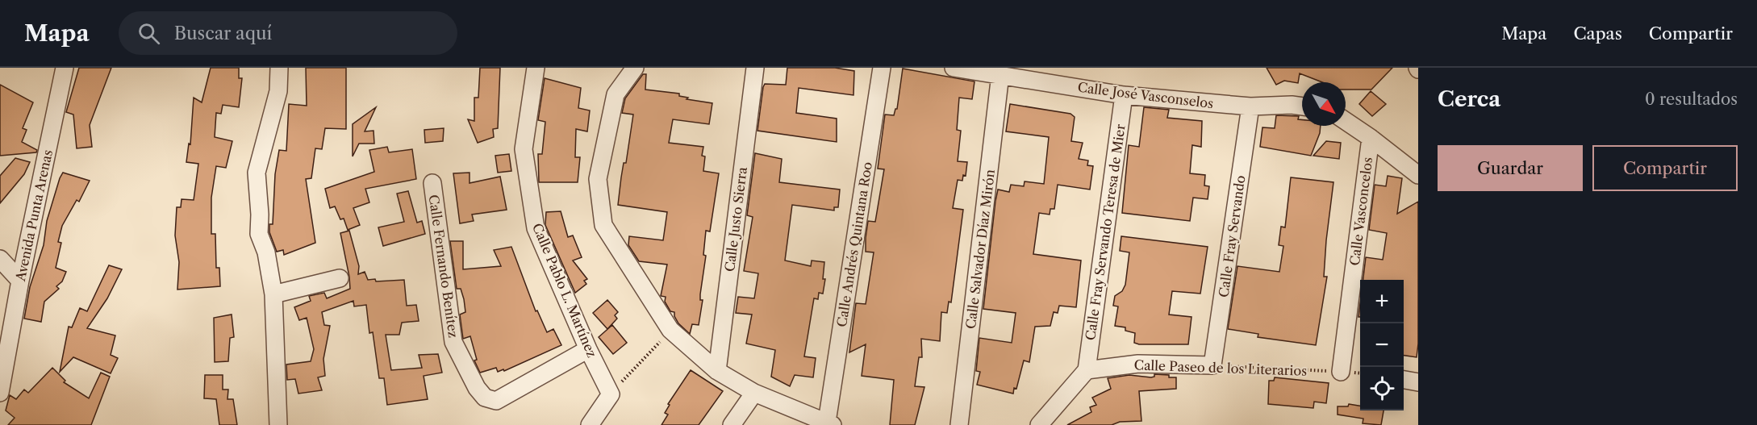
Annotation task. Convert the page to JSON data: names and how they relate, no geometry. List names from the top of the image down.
{
  "streets": {
    "street": [
      "Calle José Vasconselos",
      "Calle Vasconcelos",
      "Avenida Punta Arenas",
      "Calle Justo Sierra",
      "Calle Fray Servando Teresa de Mier",
      "Calle Fray Servando",
      "Calle Andrés Quintana Roo",
      "Calle Salvador Díaz Mirón",
      "Calle Fernando Benítez",
      "Calle Pablo L. Martínez",
      "Calle Paseo de los Literarios"
    ]
  },
  "crossings": [
    ["Calle José Vasconselos", "Calle Fray Servando Teresa de Mier"],
    ["Calle José Vasconselos", "Calle Fray Servando"],
    ["Calle José Vasconselos", "Calle Salvador Díaz Mirón"],
    ["Calle Vasconcelos", "Calle Paseo de los Literarios"],
    ["Calle Fray Servando Teresa de Mier", "Calle Paseo de los Literarios"],
    ["Calle Fray Servando", "Calle Paseo de los Literarios"],
    ["Calle Fernando Benítez", "Calle Pablo L. Martínez"]
  ],
  "north": "bottom right",
  "page": {
    "header": "Mapa",
    "search": "Buscar aquí",
    "nav": ["Mapa", "Capas", "Compartir"],
    "heading": ["Cerca", "0 resultados"],
    "buttons": ["Guardar", "Compartir"],
    "map_buttons": ["+", "−"]
  }
}
